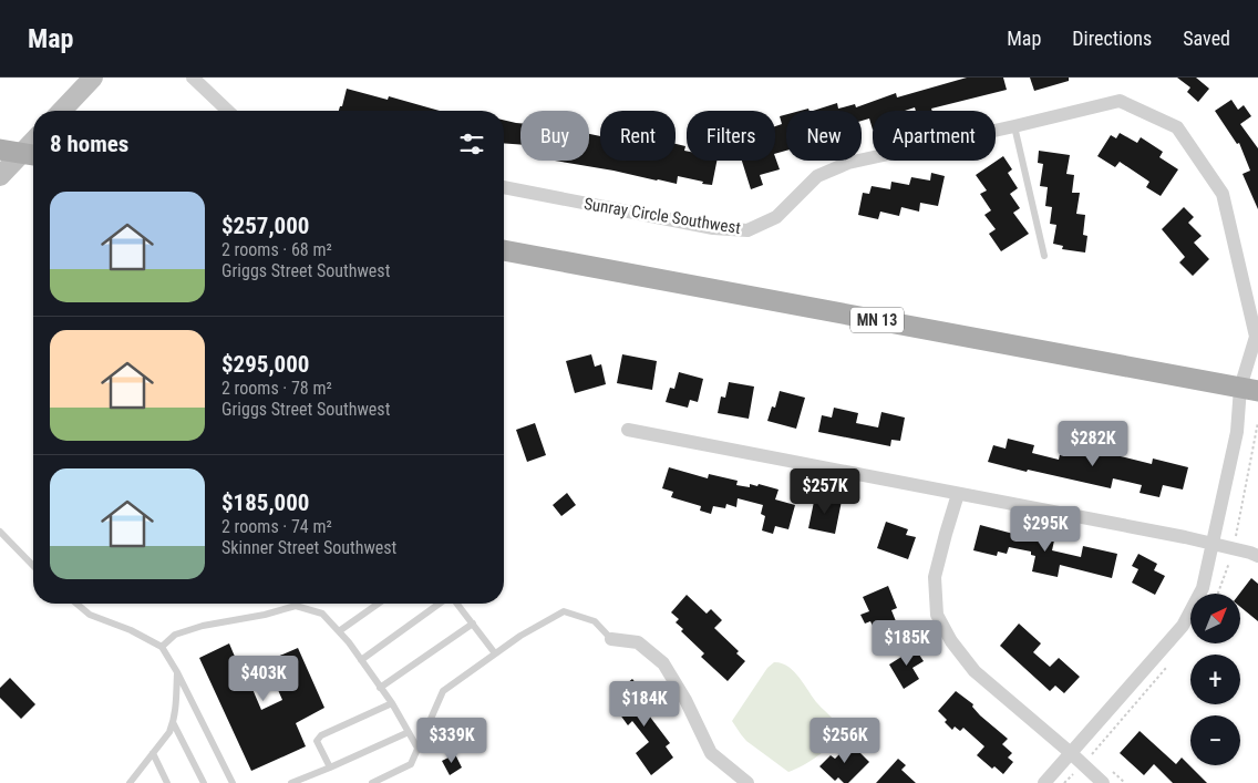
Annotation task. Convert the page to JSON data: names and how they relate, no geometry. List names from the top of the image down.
{
  "streets": {
    "main road": ["MN 13"],
    "street": ["Sunray Circle Southwest"]
  },
  "crossings": [
    ["Sunray Circle Southwest", "MN 13"]
  ],
  "north": "top right",
  "page": {
    "header": "Map",
    "nav": ["Map", "Directions", "Saved"],
    "chip": [
      "Buy",
      "Rent",
      "Filters",
      "New",
      "Apartment"
    ],
    "heading": "8 homes",
    "list": [
      {
        "name": "$257,000",
        "note": "2 rooms · 68 m² · Griggs Street Southwest"
      },
      {
        "name": "$295,000",
        "note": "2 rooms · 78 m² · Griggs Street Southwest"
      },
      {
        "name": "$185,000",
        "note": "2 rooms · 74 m² · Skinner Street Southwest"
      }
    ],
    "price": [
      "$282K",
      "$257K",
      "$295K",
      "$185K",
      "$403K",
      "$184K",
      "$339K",
      "$256K"
    ],
    "map_buttons": ["+", "−"]
  }
}
